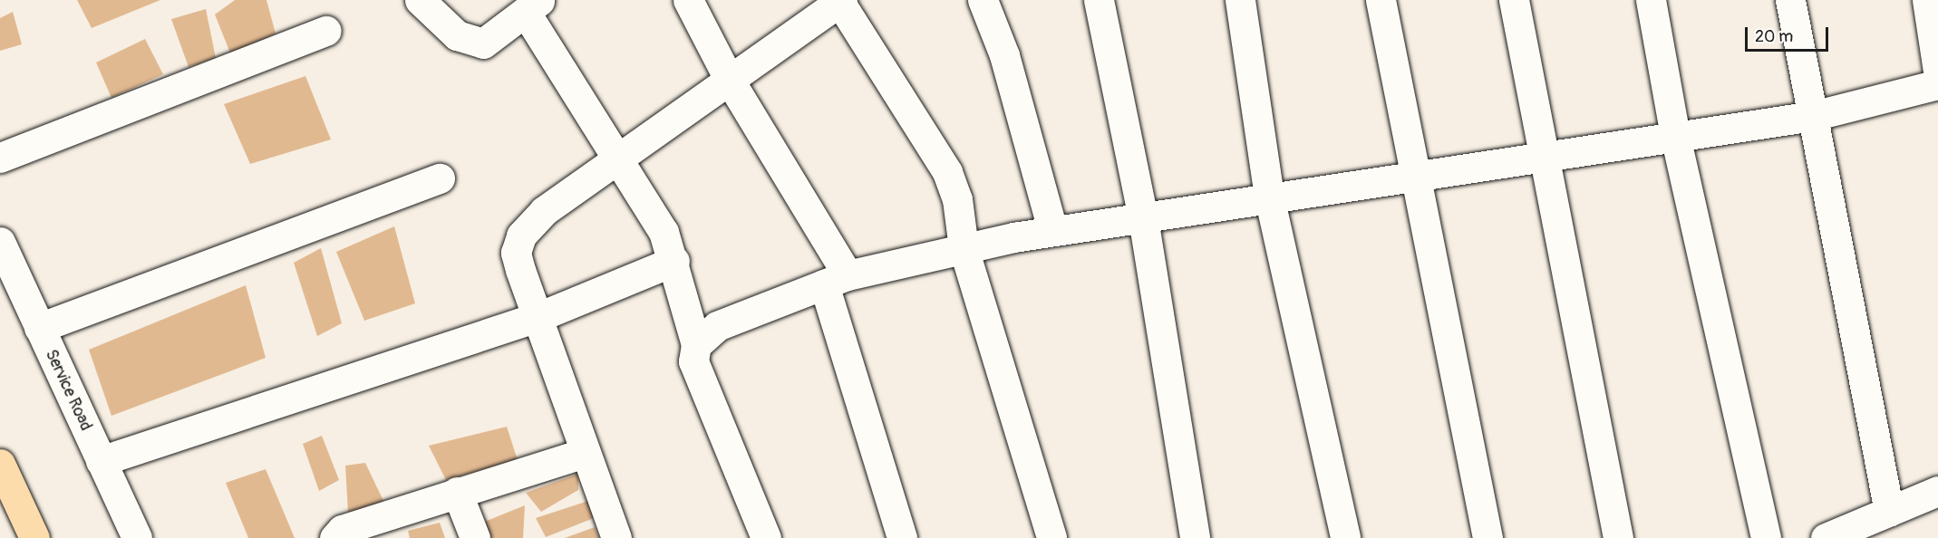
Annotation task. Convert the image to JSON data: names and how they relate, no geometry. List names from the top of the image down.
{
  "streets": {
    "street": ["Service Road"]
  },
  "scale_bar": "20 m"
}
